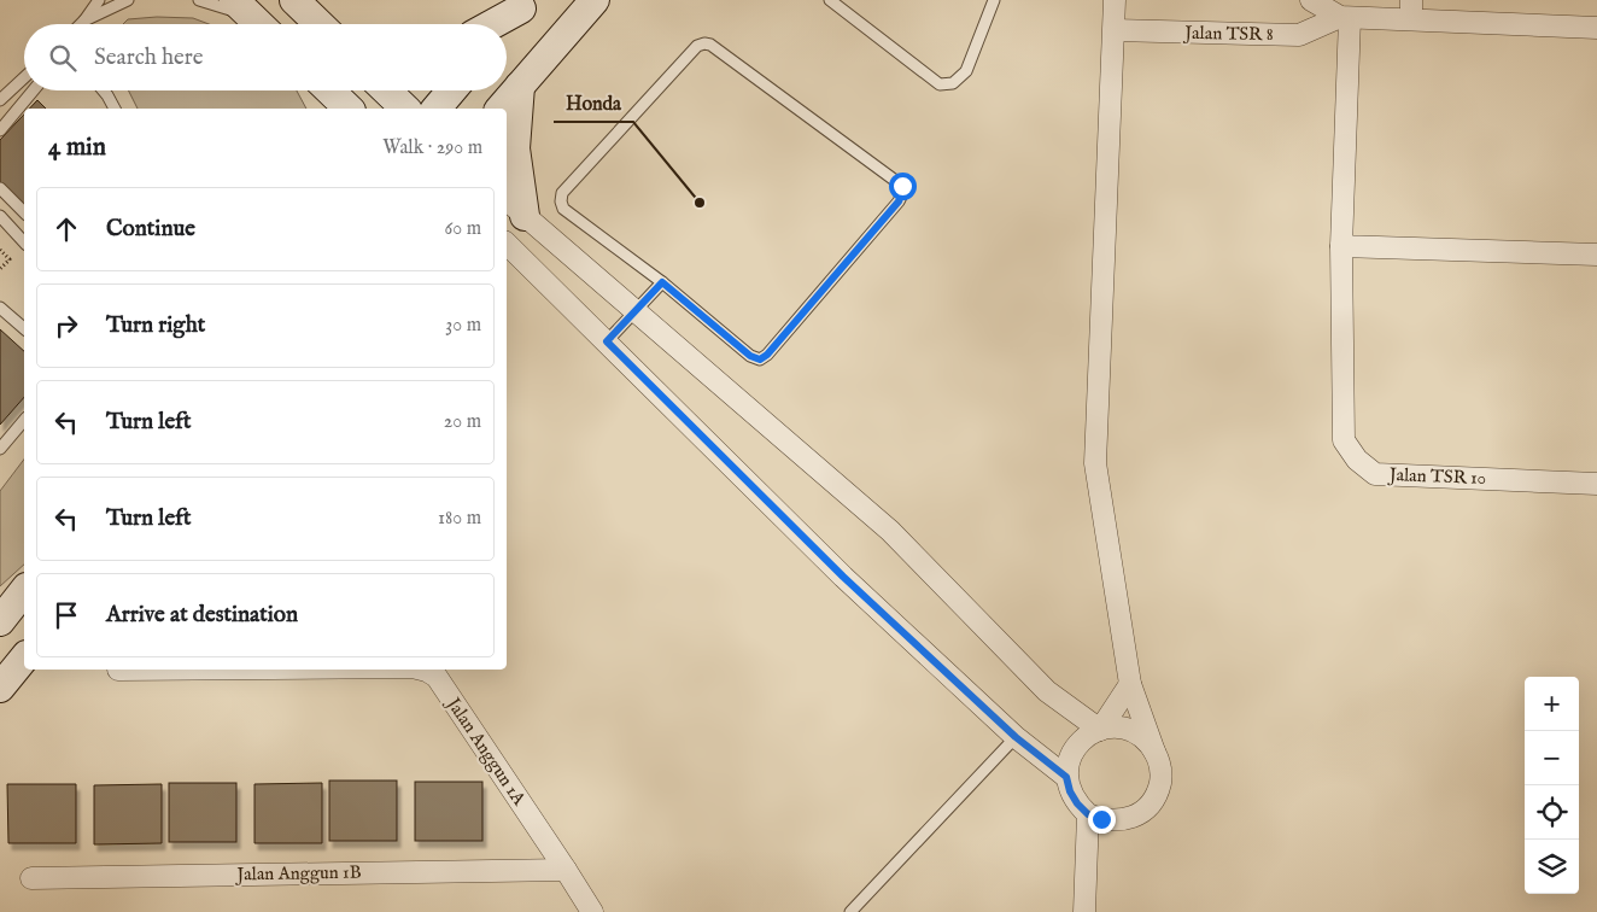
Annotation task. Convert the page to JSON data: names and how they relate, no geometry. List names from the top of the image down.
{
  "streets": {
    "street": [
      "Jalan TSR 8",
      "Jalan TSR 10",
      "Jalan Anggun 1A",
      "Jalan Anggun 1B"
    ]
  },
  "crossings": [
    ["Jalan TSR 8", "Jalan TSR 10"],
    ["Jalan Anggun 1A", "Jalan Anggun 1B"]
  ],
  "places": ["Honda"],
  "page": {
    "search": "Search here",
    "heading": ["4 min", "Walk · 290 m"],
    "list": [
      ["Continue", "60 m"],
      ["Turn right", "30 m"],
      ["Turn left", "20 m"],
      ["Turn left", "180 m"],
      "Arrive at destination"
    ],
    "map_buttons": ["+", "−"]
  }
}
